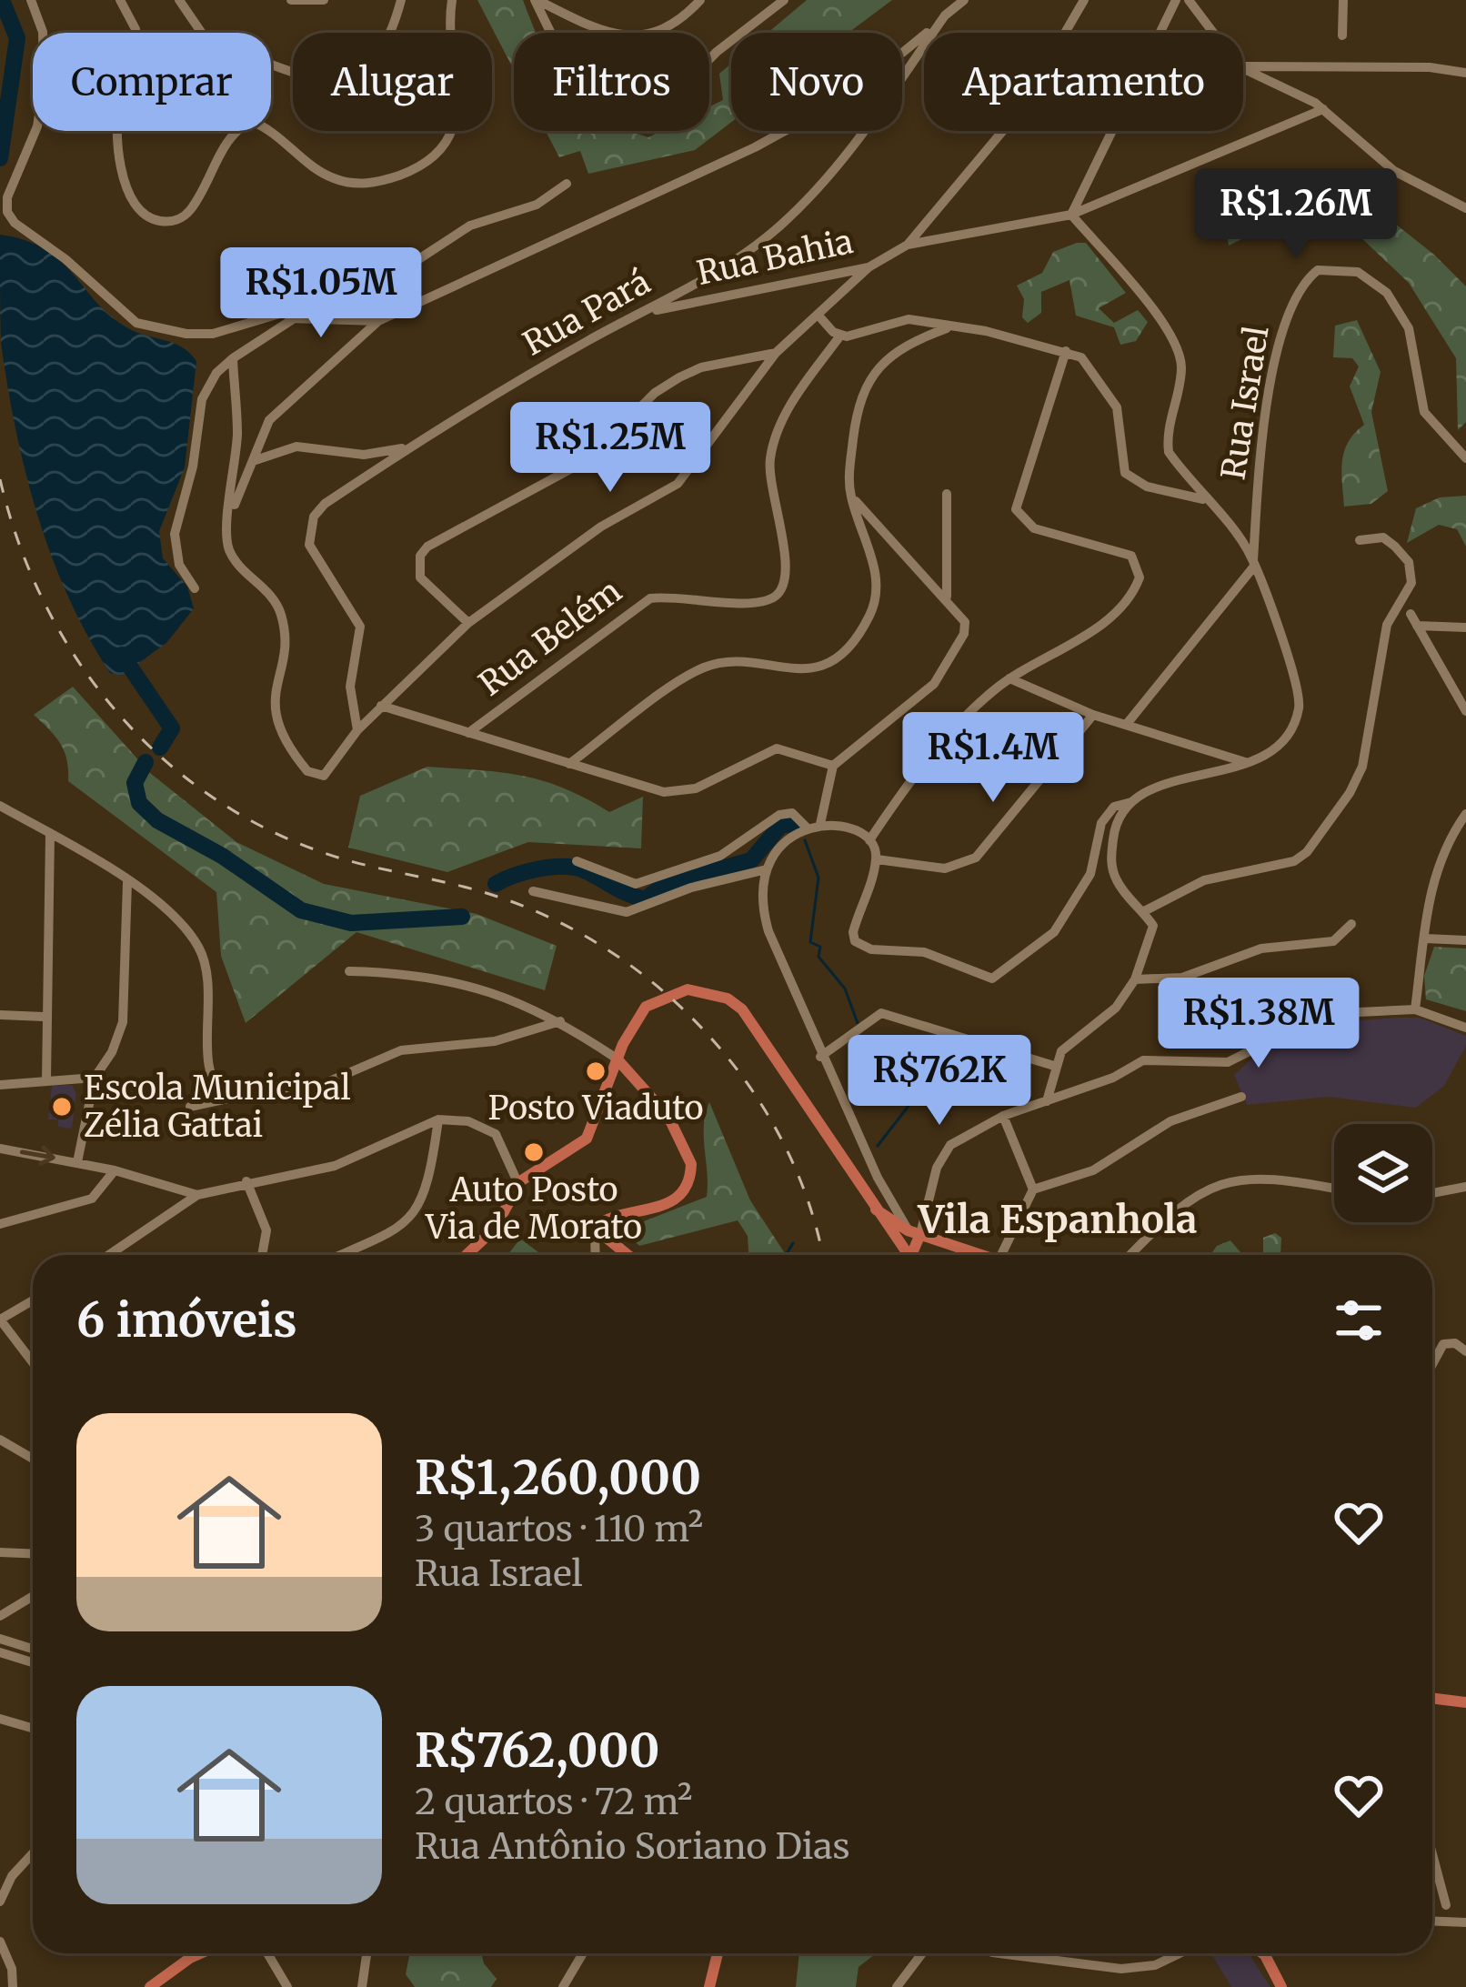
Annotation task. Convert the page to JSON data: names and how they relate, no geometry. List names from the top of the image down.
{
  "streets": {
    "street": [
      "Rua Bahia",
      "Rua Pará",
      "Rua Israel",
      "Rua Belém"
    ]
  },
  "crossings": [
    ["Rua Bahia", "Rua Pará"]
  ],
  "districts": ["Vila Espanhola"],
  "places": ["Posto Viaduto", "Escola Municipal Zélia Gattai", "Auto Posto Via de Morato"],
  "page": {
    "chip": [
      "Comprar",
      "Alugar",
      "Filtros",
      "Novo",
      "Apartamento"
    ],
    "price": [
      "R$1.26M",
      "R$1.05M",
      "R$1.25M",
      "R$1.4M",
      "R$1.38M",
      "R$762K"
    ],
    "heading": "6 imóveis",
    "list": [
      {
        "name": "R$1,260,000",
        "note": "3 quartos · 110 m² · Rua Israel"
      },
      {
        "name": "R$762,000",
        "note": "2 quartos · 72 m² · Rua Antônio Soriano Dias"
      }
    ]
  }
}
